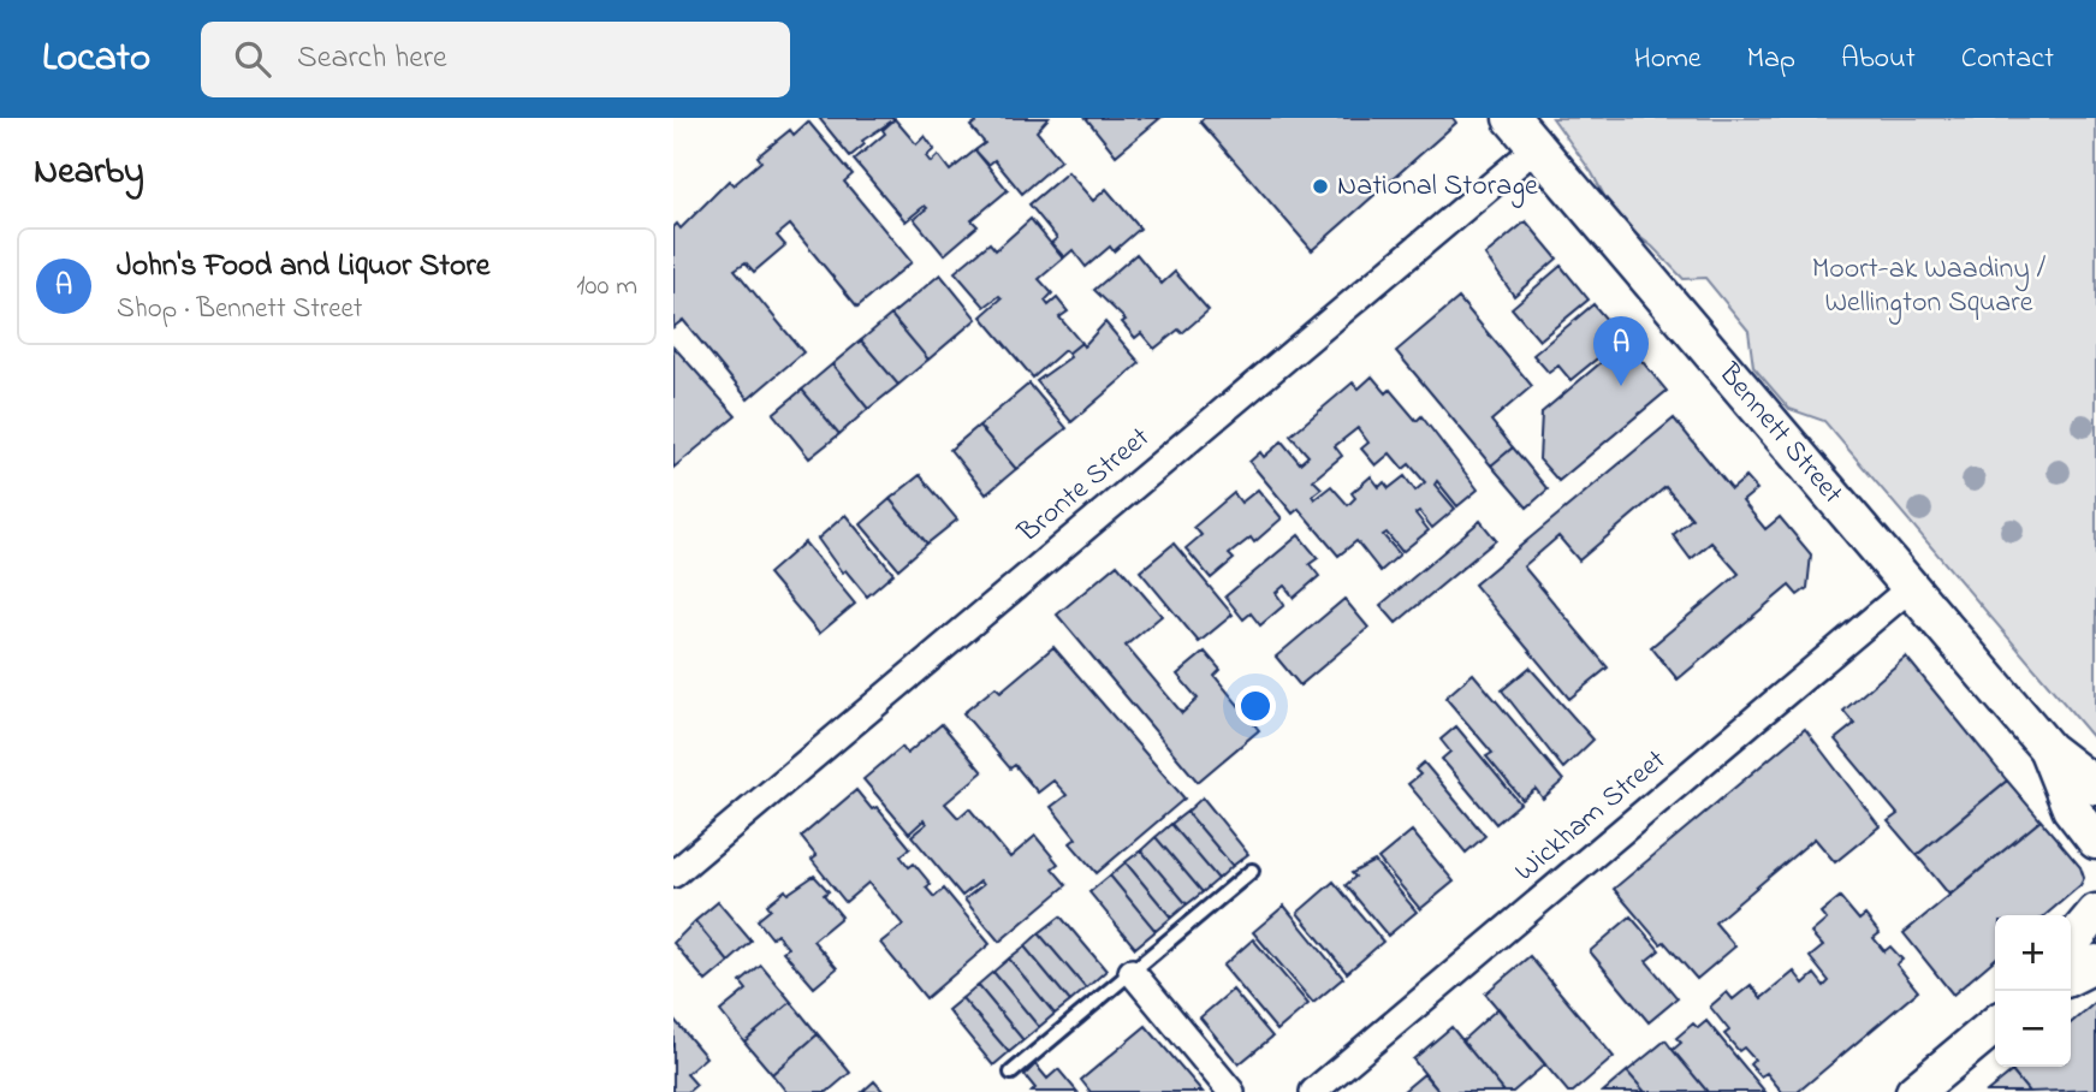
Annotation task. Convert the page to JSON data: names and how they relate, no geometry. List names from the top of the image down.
{
  "streets": {
    "main road": ["Bennett Street"],
    "street": ["Bronte Street", "Wickham Street"]
  },
  "crossings": [
    ["Bennett Street", "Bronte Street"],
    ["Bennett Street", "Wickham Street"]
  ],
  "parks": ["Moort-ak Waadiny / Wellington Square"],
  "places": ["National Storage"],
  "page": {
    "header": "Locato",
    "search": "Search here",
    "nav": [
      "Home",
      "Map",
      "About",
      "Contact"
    ],
    "heading": "Nearby",
    "list": [
      {
        "mark": "A",
        "name": "John's Food and Liquor Store",
        "note": "Shop · Bennett Street",
        "value": "100 m"
      }
    ],
    "pins": "A",
    "map_buttons": ["+", "−"]
  }
}
